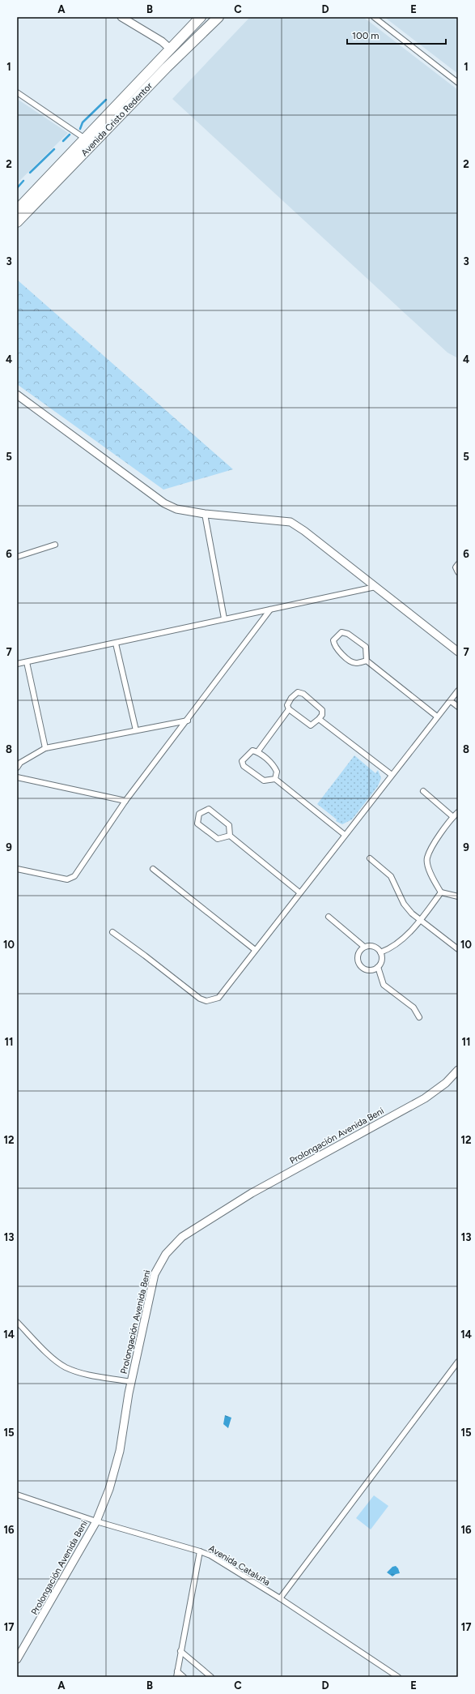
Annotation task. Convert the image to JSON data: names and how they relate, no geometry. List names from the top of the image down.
{
  "streets": {
    "highway": ["Avenida Cristo Redentor"],
    "street": ["Prolongación Avenida Beni", "Avenida Cataluña"]
  },
  "crossings": [
    ["Prolongación Avenida Beni", "Avenida Cataluña"]
  ],
  "scale_bar": "100 m",
  "grid": {
    "columns": [
      "A",
      "B",
      "C",
      "D",
      "E"
    ],
    "rows": [
      "1",
      "2",
      "3",
      "4",
      "5",
      "6",
      "7",
      "8",
      "9",
      "10",
      "11",
      "12",
      "13",
      "14",
      "15",
      "16",
      "17"
    ]
  }
}
